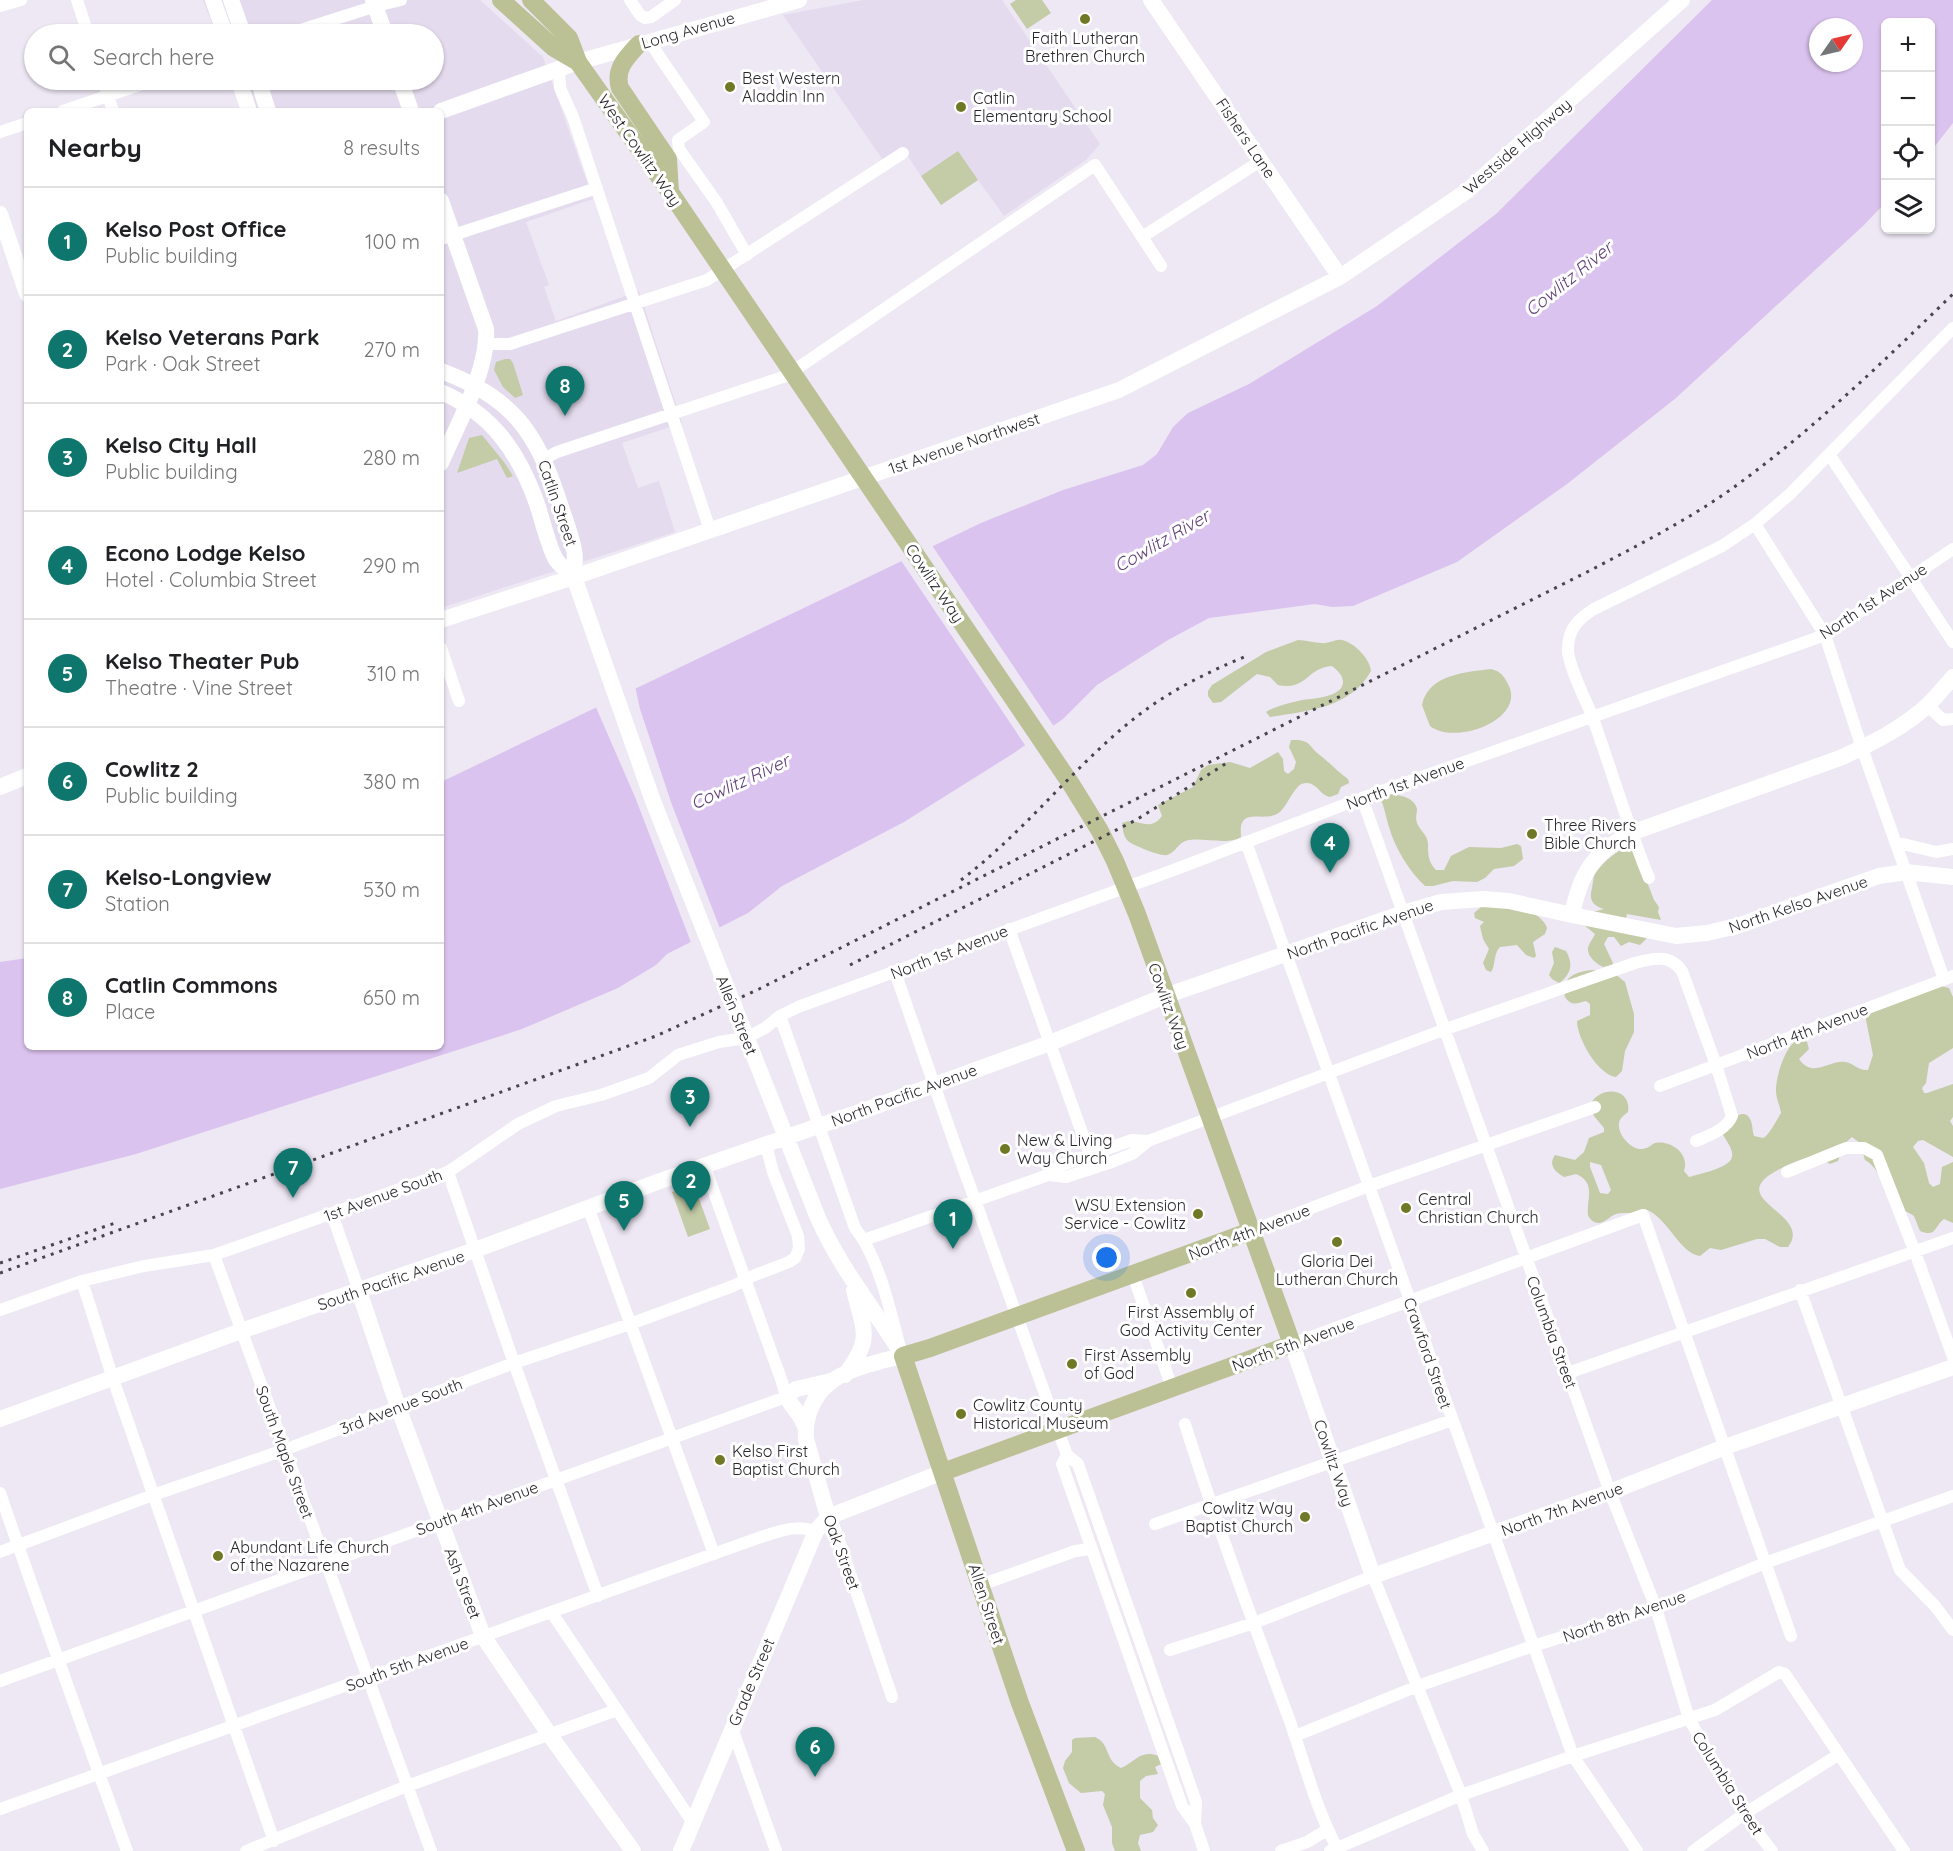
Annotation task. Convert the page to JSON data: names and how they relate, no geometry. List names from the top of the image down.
{
  "streets": {
    "main road": [
      "West Cowlitz Way",
      "Cowlitz Way",
      "Allen Street",
      "North 4th Avenue",
      "North 5th Avenue"
    ],
    "street": [
      "Long Avenue",
      "Fishers Lane",
      "Westside Highway",
      "1st Avenue Northwest",
      "Catlin Street",
      "North 1st Avenue",
      "North Kelso Avenue",
      "North Pacific Avenue",
      "1st Avenue South",
      "South Pacific Avenue",
      "Columbia Street",
      "Crawford Street",
      "3rd Avenue South",
      "South Maple Street",
      "South 4th Avenue",
      "North 7th Avenue",
      "Oak Street",
      "Ash Street",
      "North 8th Avenue",
      "South 5th Avenue",
      "Grade Street"
    ]
  },
  "crossings": [
    ["Long Avenue", "West Cowlitz Way"],
    ["Fishers Lane", "Westside Highway"],
    ["Fishers Lane", "1st Avenue Northwest"],
    ["Westside Highway", "1st Avenue Northwest"],
    ["West Cowlitz Way", "Cowlitz Way"],
    ["1st Avenue Northwest", "Catlin Street"],
    ["1st Avenue Northwest", "Allen Street"],
    ["Catlin Street", "Allen Street"],
    ["Cowlitz Way", "North Pacific Avenue"],
    ["Cowlitz Way", "North 4th Avenue"],
    ["Cowlitz Way", "North 5th Avenue"],
    ["Cowlitz Way", "North 7th Avenue"],
    ["Cowlitz Way", "North 8th Avenue"],
    ["North 1st Avenue", "Allen Street"],
    ["North 1st Avenue", "1st Avenue South"],
    ["North 1st Avenue", "Columbia Street"],
    ["North 1st Avenue", "Crawford Street"],
    ["North Kelso Avenue", "North Pacific Avenue"],
    ["North Pacific Avenue", "Allen Street"],
    ["North Pacific Avenue", "South Pacific Avenue"],
    ["North Pacific Avenue", "Columbia Street"],
    ["North Pacific Avenue", "Crawford Street"],
    ["Allen Street", "North 4th Avenue"],
    ["Allen Street", "North 5th Avenue"],
    ["North 4th Avenue", "Columbia Street"],
    ["North 4th Avenue", "Crawford Street"],
    ["1st Avenue South", "South Maple Street"],
    ["1st Avenue South", "Ash Street"],
    ["South Pacific Avenue", "3rd Avenue South"],
    ["South Pacific Avenue", "South Maple Street"],
    ["South Pacific Avenue", "Ash Street"],
    ["Columbia Street", "North 5th Avenue"],
    ["Columbia Street", "North 7th Avenue"],
    ["Columbia Street", "North 8th Avenue"],
    ["North 5th Avenue", "Crawford Street"],
    ["Crawford Street", "North 7th Avenue"],
    ["Crawford Street", "North 8th Avenue"],
    ["3rd Avenue South", "South Maple Street"],
    ["3rd Avenue South", "Ash Street"],
    ["South Maple Street", "South 4th Avenue"],
    ["South Maple Street", "South 5th Avenue"],
    ["South 4th Avenue", "Ash Street"],
    ["Oak Street", "Grade Street"],
    ["Ash Street", "South 5th Avenue"],
    ["South 5th Avenue", "Grade Street"]
  ],
  "water": ["Cowlitz River"],
  "places": [
    "Faith Lutheran Brethren Church",
    "Best Western Aladdin Inn",
    "Catlin Elementary School",
    "Three Rivers Bible Church",
    "New & Living Way Church",
    "Central Christian Church",
    "WSU Extension Service - Cowlitz",
    "Gloria Dei Lutheran Church",
    "First Assembly of God Activity Center",
    "First Assembly of God",
    "Cowlitz County Historical Museum",
    "Kelso First Baptist Church",
    "Cowlitz Way Baptist Church",
    "Abundant Life Church of the Nazarene"
  ],
  "north": "top right",
  "page": {
    "map_buttons": ["+", "−"],
    "search": "Search here",
    "heading": ["Nearby", "8 results"],
    "list": [
      {
        "mark": "1",
        "name": "Kelso Post Office",
        "note": "Public building",
        "value": "100 m"
      },
      {
        "mark": "2",
        "name": "Kelso Veterans Park",
        "note": "Park · Oak Street",
        "value": "270 m"
      },
      {
        "mark": "3",
        "name": "Kelso City Hall",
        "note": "Public building",
        "value": "280 m"
      },
      {
        "mark": "4",
        "name": "Econo Lodge Kelso",
        "note": "Hotel · Columbia Street",
        "value": "290 m"
      },
      {
        "mark": "5",
        "name": "Kelso Theater Pub",
        "note": "Theatre · Vine Street",
        "value": "310 m"
      },
      {
        "mark": "6",
        "name": "Cowlitz 2",
        "note": "Public building",
        "value": "380 m"
      },
      {
        "mark": "7",
        "name": "Kelso-Longview",
        "note": "Station",
        "value": "530 m"
      },
      {
        "mark": "8",
        "name": "Catlin Commons",
        "note": "Place",
        "value": "650 m"
      }
    ],
    "pins": [
      "8",
      "4",
      "3",
      "7",
      "2",
      "5",
      "1",
      "6"
    ]
  }
}
